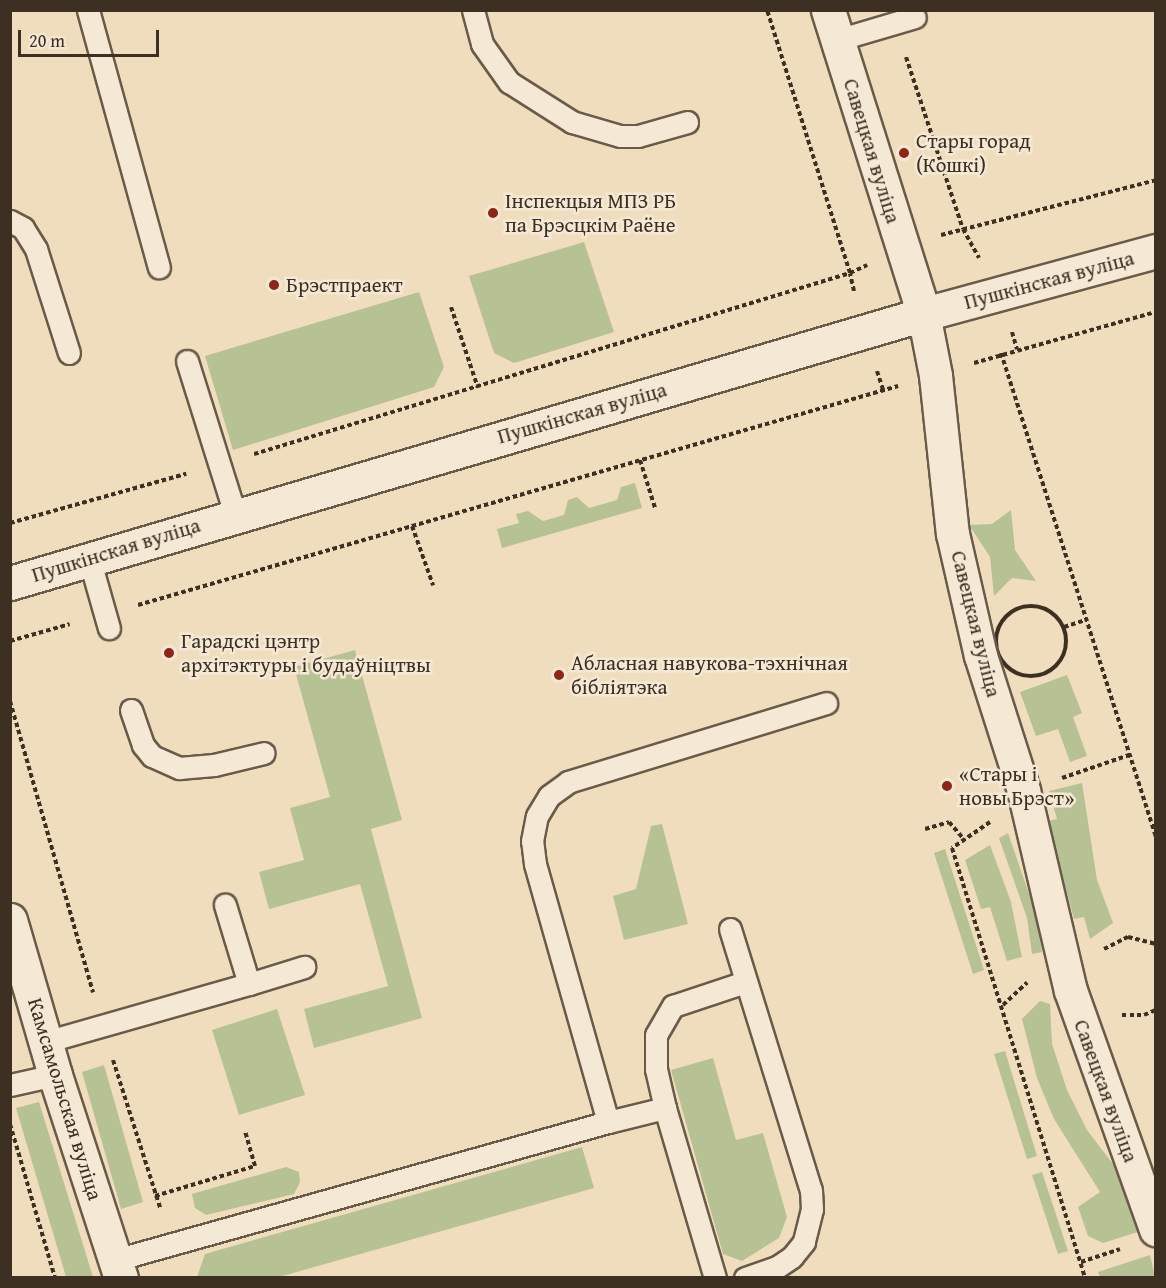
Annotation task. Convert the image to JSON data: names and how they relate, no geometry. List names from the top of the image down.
{
  "streets": {
    "street": ["Савецкая вуліца", "Пушкінская вуліца", "Камсамольская вуліца"]
  },
  "crossings": [
    ["Савецкая вуліца", "Пушкінская вуліца"]
  ],
  "places": [
    "Стары горад (Кошкі)",
    "Інспекцыя МПЗ РБ па Брэсцкім Раёне",
    "Брэстпраект",
    "Гарадскі цэнтр архітэктуры і будаўніцтвы",
    "Абласная навукова-тэхнічная бібліятэка",
    "«Стары і новы Брэст»"
  ],
  "scale_bar": "20 m"
}
